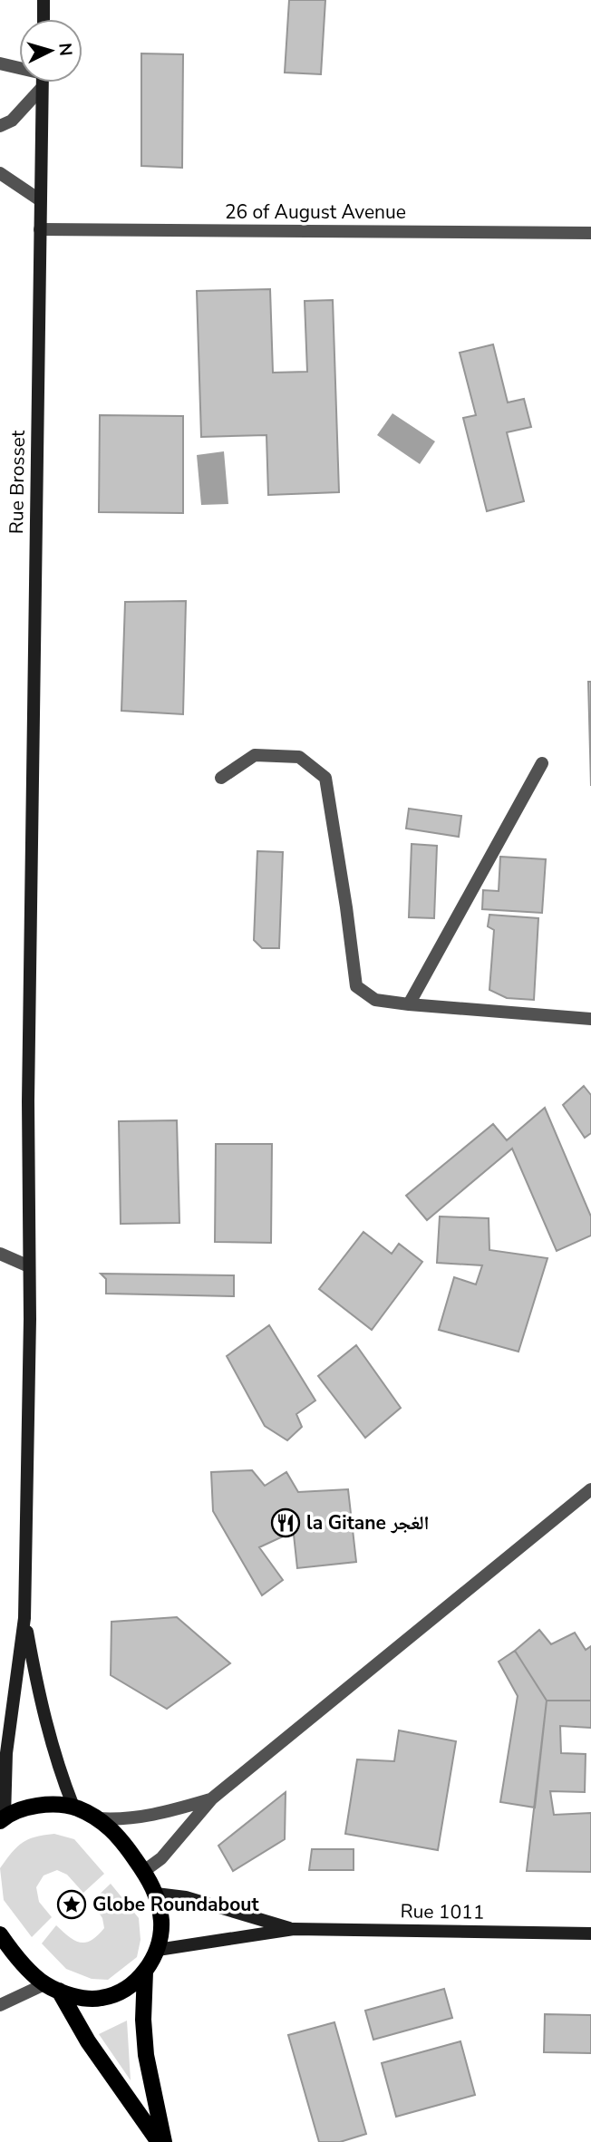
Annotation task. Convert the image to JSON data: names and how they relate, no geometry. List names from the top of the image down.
{
  "streets": {
    "main road": ["Rue Brosset", "Rue 1011"],
    "street": ["26 of August Avenue"]
  },
  "crossings": [
    ["26 of August Avenue", "Rue Brosset"]
  ],
  "places": {
    "restaurant": ["la Gitane الغجر"],
    "place": ["Globe Roundabout"]
  },
  "north": "right"
}
